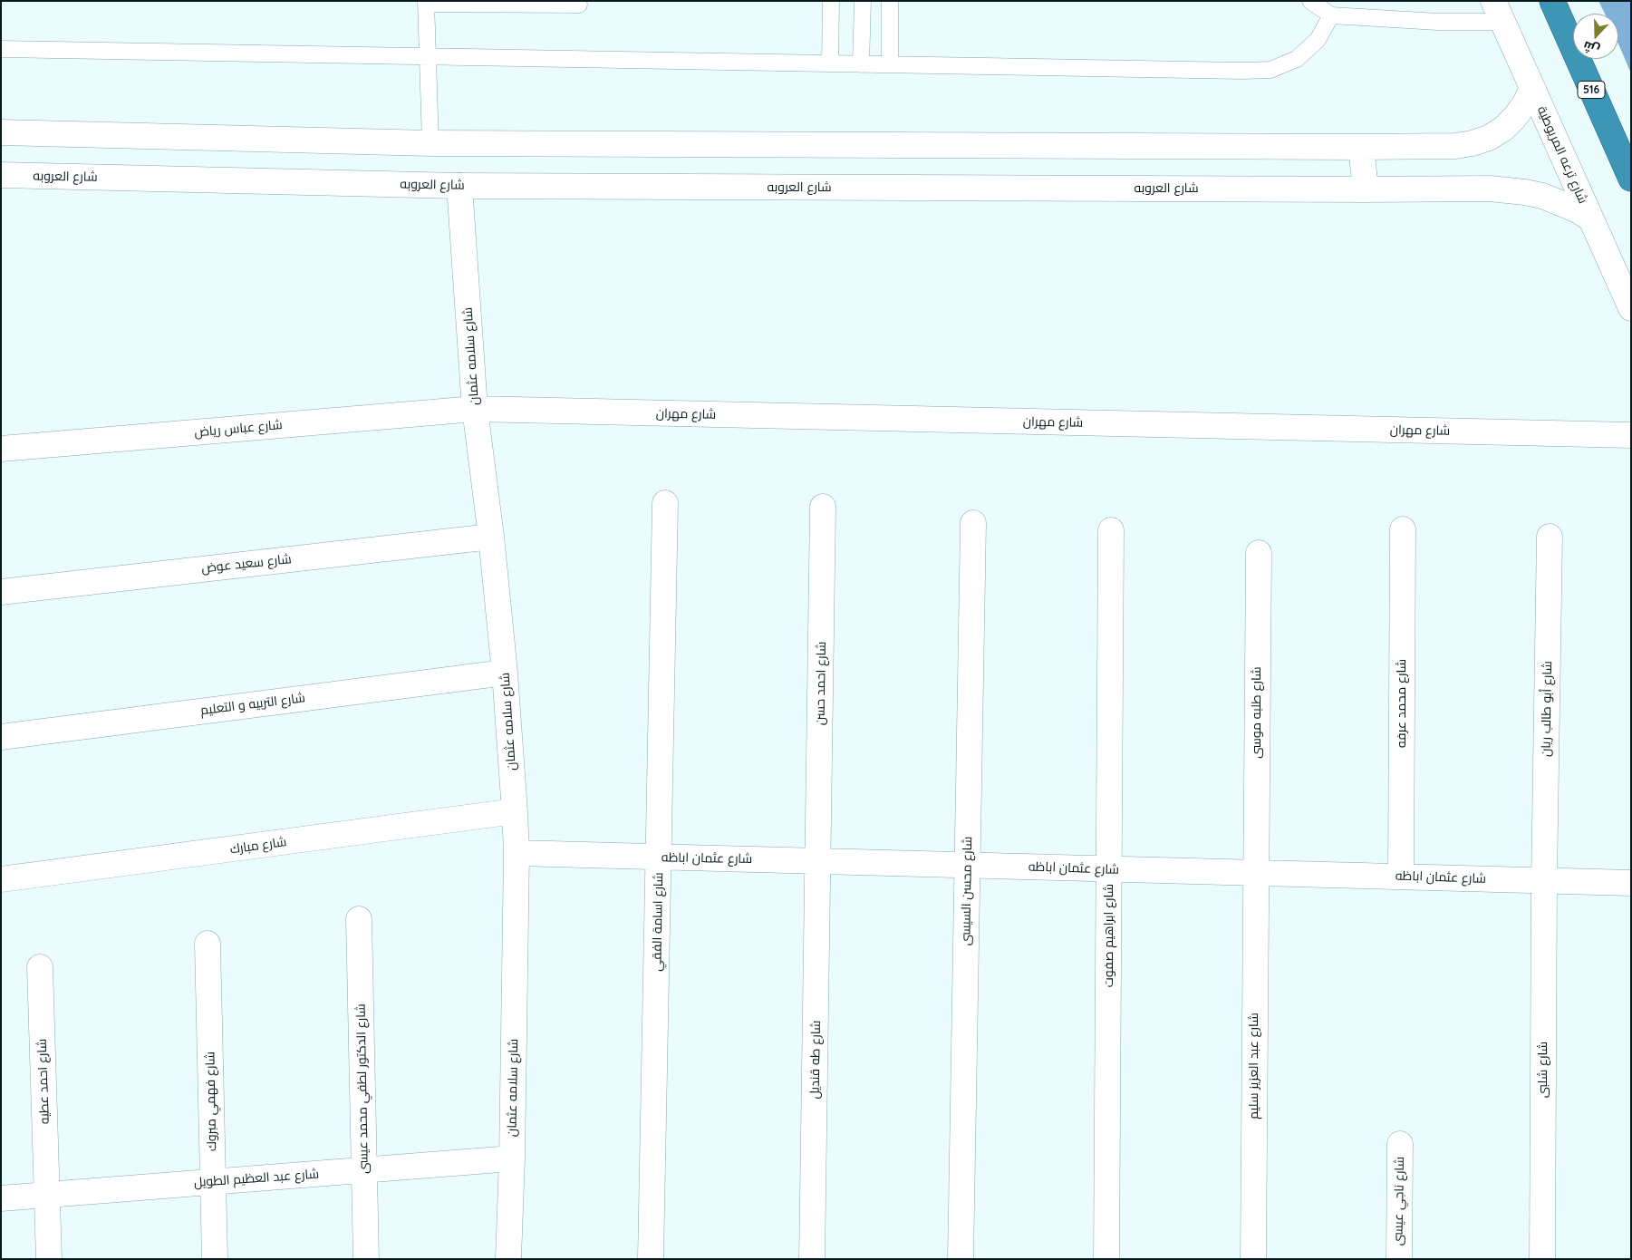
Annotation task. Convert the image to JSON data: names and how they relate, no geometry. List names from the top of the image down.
{
  "streets": {
    "highway": ["516"],
    "street": [
      "شارع ترعه المريوطية",
      "شارع العروبه",
      "شارع سلامه عثمان",
      "شارع مهران",
      "شارع عباس رياض",
      "شارع سعيد عوض",
      "شارع احمد حسن",
      "شارع محمد عرفه",
      "شارع التربيه و التعليم",
      "شارع أبو طالب ريان",
      "شارع طلبه موسى",
      "شارع مبارك",
      "شارع عثمان اباظه",
      "شارع محسن السيسى",
      "شارع اسامة الفقي",
      "شارع ابراهيم صفوت",
      "شارع طه قنديل",
      "شارع عبد العزيز سليم",
      "شارع شلبى",
      "شارع احمد عطيه",
      "شارع الدكتور لطفي محمد عيسى",
      "شارع فهمي مبروك",
      "شارع عبد العظيم الطويل",
      "شارع ناجي عيسى"
    ]
  },
  "crossings": [
    ["شارع ترعه المريوطية", "شارع العروبه"],
    ["شارع العروبه", "شارع سلامه عثمان"],
    ["شارع سلامه عثمان", "شارع مهران"],
    ["شارع سلامه عثمان", "شارع عباس رياض"],
    ["شارع سلامه عثمان", "شارع سعيد عوض"],
    ["شارع سلامه عثمان", "شارع التربيه و التعليم"],
    ["شارع سلامه عثمان", "شارع مبارك"],
    ["شارع سلامه عثمان", "شارع عثمان اباظه"],
    ["شارع سلامه عثمان", "شارع عبد العظيم الطويل"],
    ["شارع مهران", "شارع عباس رياض"],
    ["شارع احمد حسن", "شارع عثمان اباظه"],
    ["شارع احمد حسن", "شارع طه قنديل"],
    ["شارع محمد عرفه", "شارع عثمان اباظه"],
    ["شارع أبو طالب ريان", "شارع عثمان اباظه"],
    ["شارع أبو طالب ريان", "شارع شلبى"],
    ["شارع طلبه موسى", "شارع عثمان اباظه"],
    ["شارع طلبه موسى", "شارع عبد العزيز سليم"],
    ["شارع عثمان اباظه", "شارع محسن السيسى"],
    ["شارع عثمان اباظه", "شارع اسامة الفقي"],
    ["شارع عثمان اباظه", "شارع ابراهيم صفوت"],
    ["شارع عثمان اباظه", "شارع طه قنديل"],
    ["شارع عثمان اباظه", "شارع عبد العزيز سليم"],
    ["شارع عثمان اباظه", "شارع شلبى"],
    ["شارع احمد عطيه", "شارع عبد العظيم الطويل"],
    ["شارع الدكتور لطفي محمد عيسى", "شارع عبد العظيم الطويل"],
    ["شارع فهمي مبروك", "شارع عبد العظيم الطويل"]
  ],
  "north": "bottom"
}
